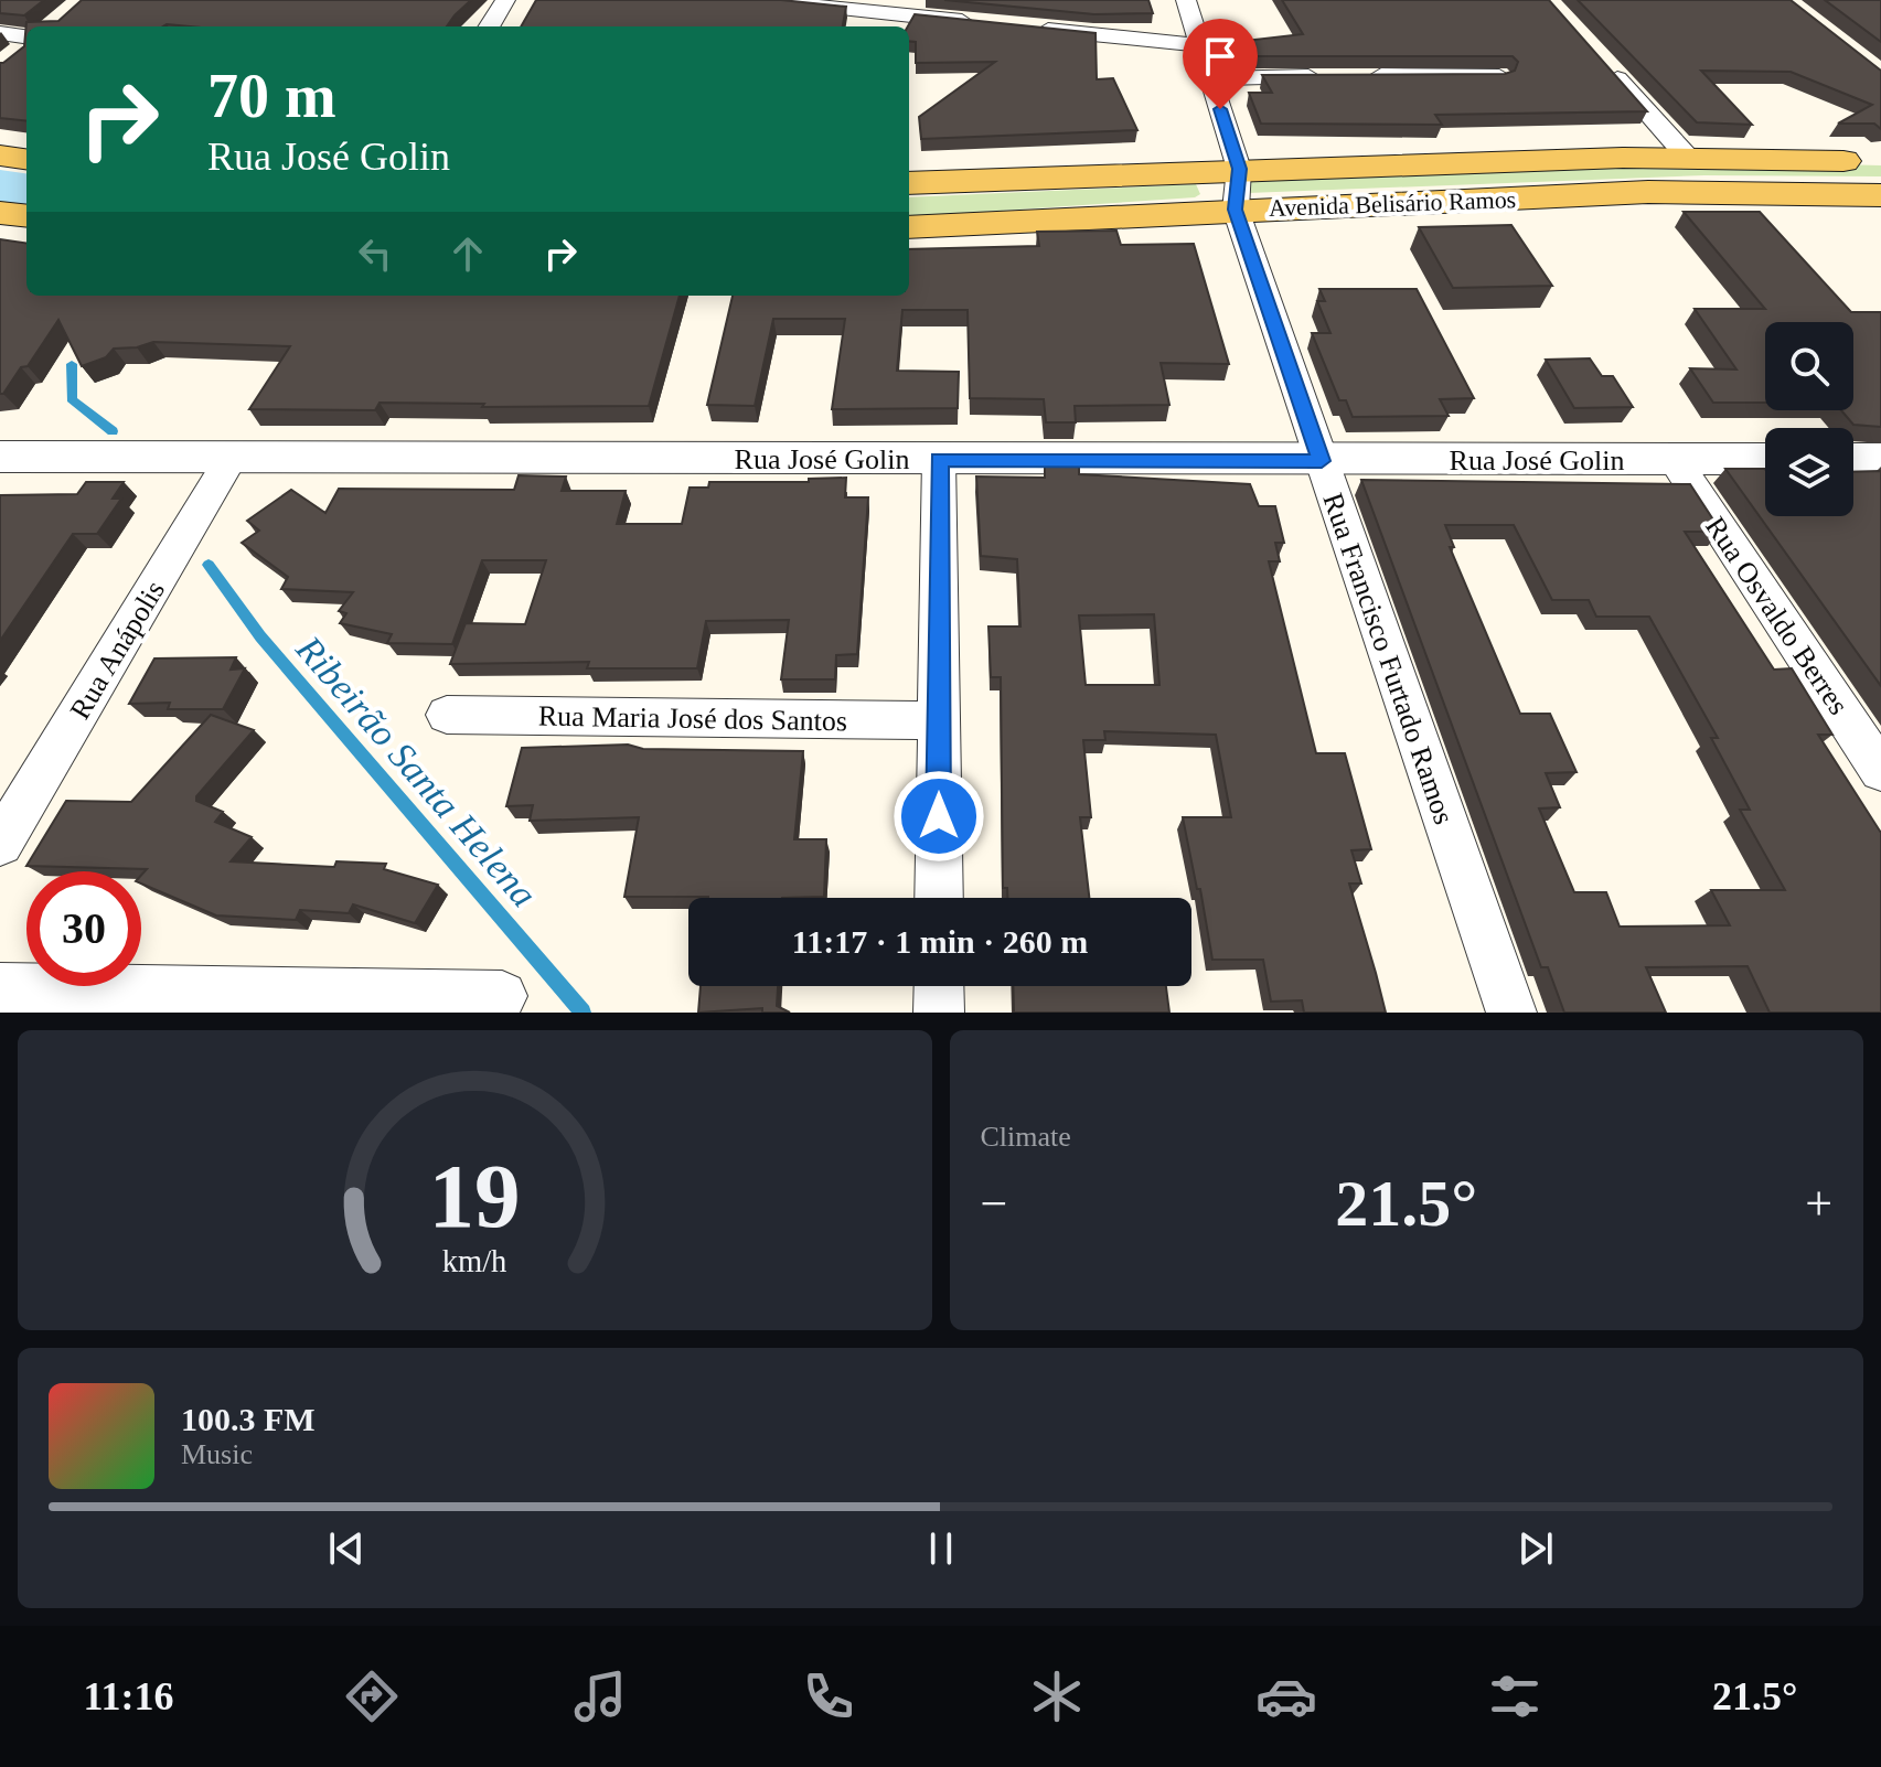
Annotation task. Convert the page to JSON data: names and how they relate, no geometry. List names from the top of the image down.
{
  "streets": {
    "main road": ["Avenida Belisário Ramos"],
    "street": [
      "Rua José Golin",
      "Rua Osvaldo Berres",
      "Rua Anápolis",
      "Rua Francisco Furtado Ramos",
      "Rua Maria José dos Santos"
    ]
  },
  "crossings": [
    ["Avenida Belisário Ramos", "Rua Francisco Furtado Ramos"],
    ["Rua José Golin", "Rua Osvaldo Berres"],
    ["Rua José Golin", "Rua Anápolis"],
    ["Rua José Golin", "Rua Francisco Furtado Ramos"]
  ],
  "water": ["Ribeirão Santa Helena"],
  "page": {
    "turn": ["70 m", "Rua José Golin"],
    "limit": "30",
    "trip": "11:17 · 1 min · 260 m",
    "tile": "Climate",
    "heat": ["−", "21.5°", "+"],
    "song": ["100.3 FM", "Music"],
    "tabs": ["11:16", "21.5°"],
    "gauge": ["19", "km/h"]
  }
}
